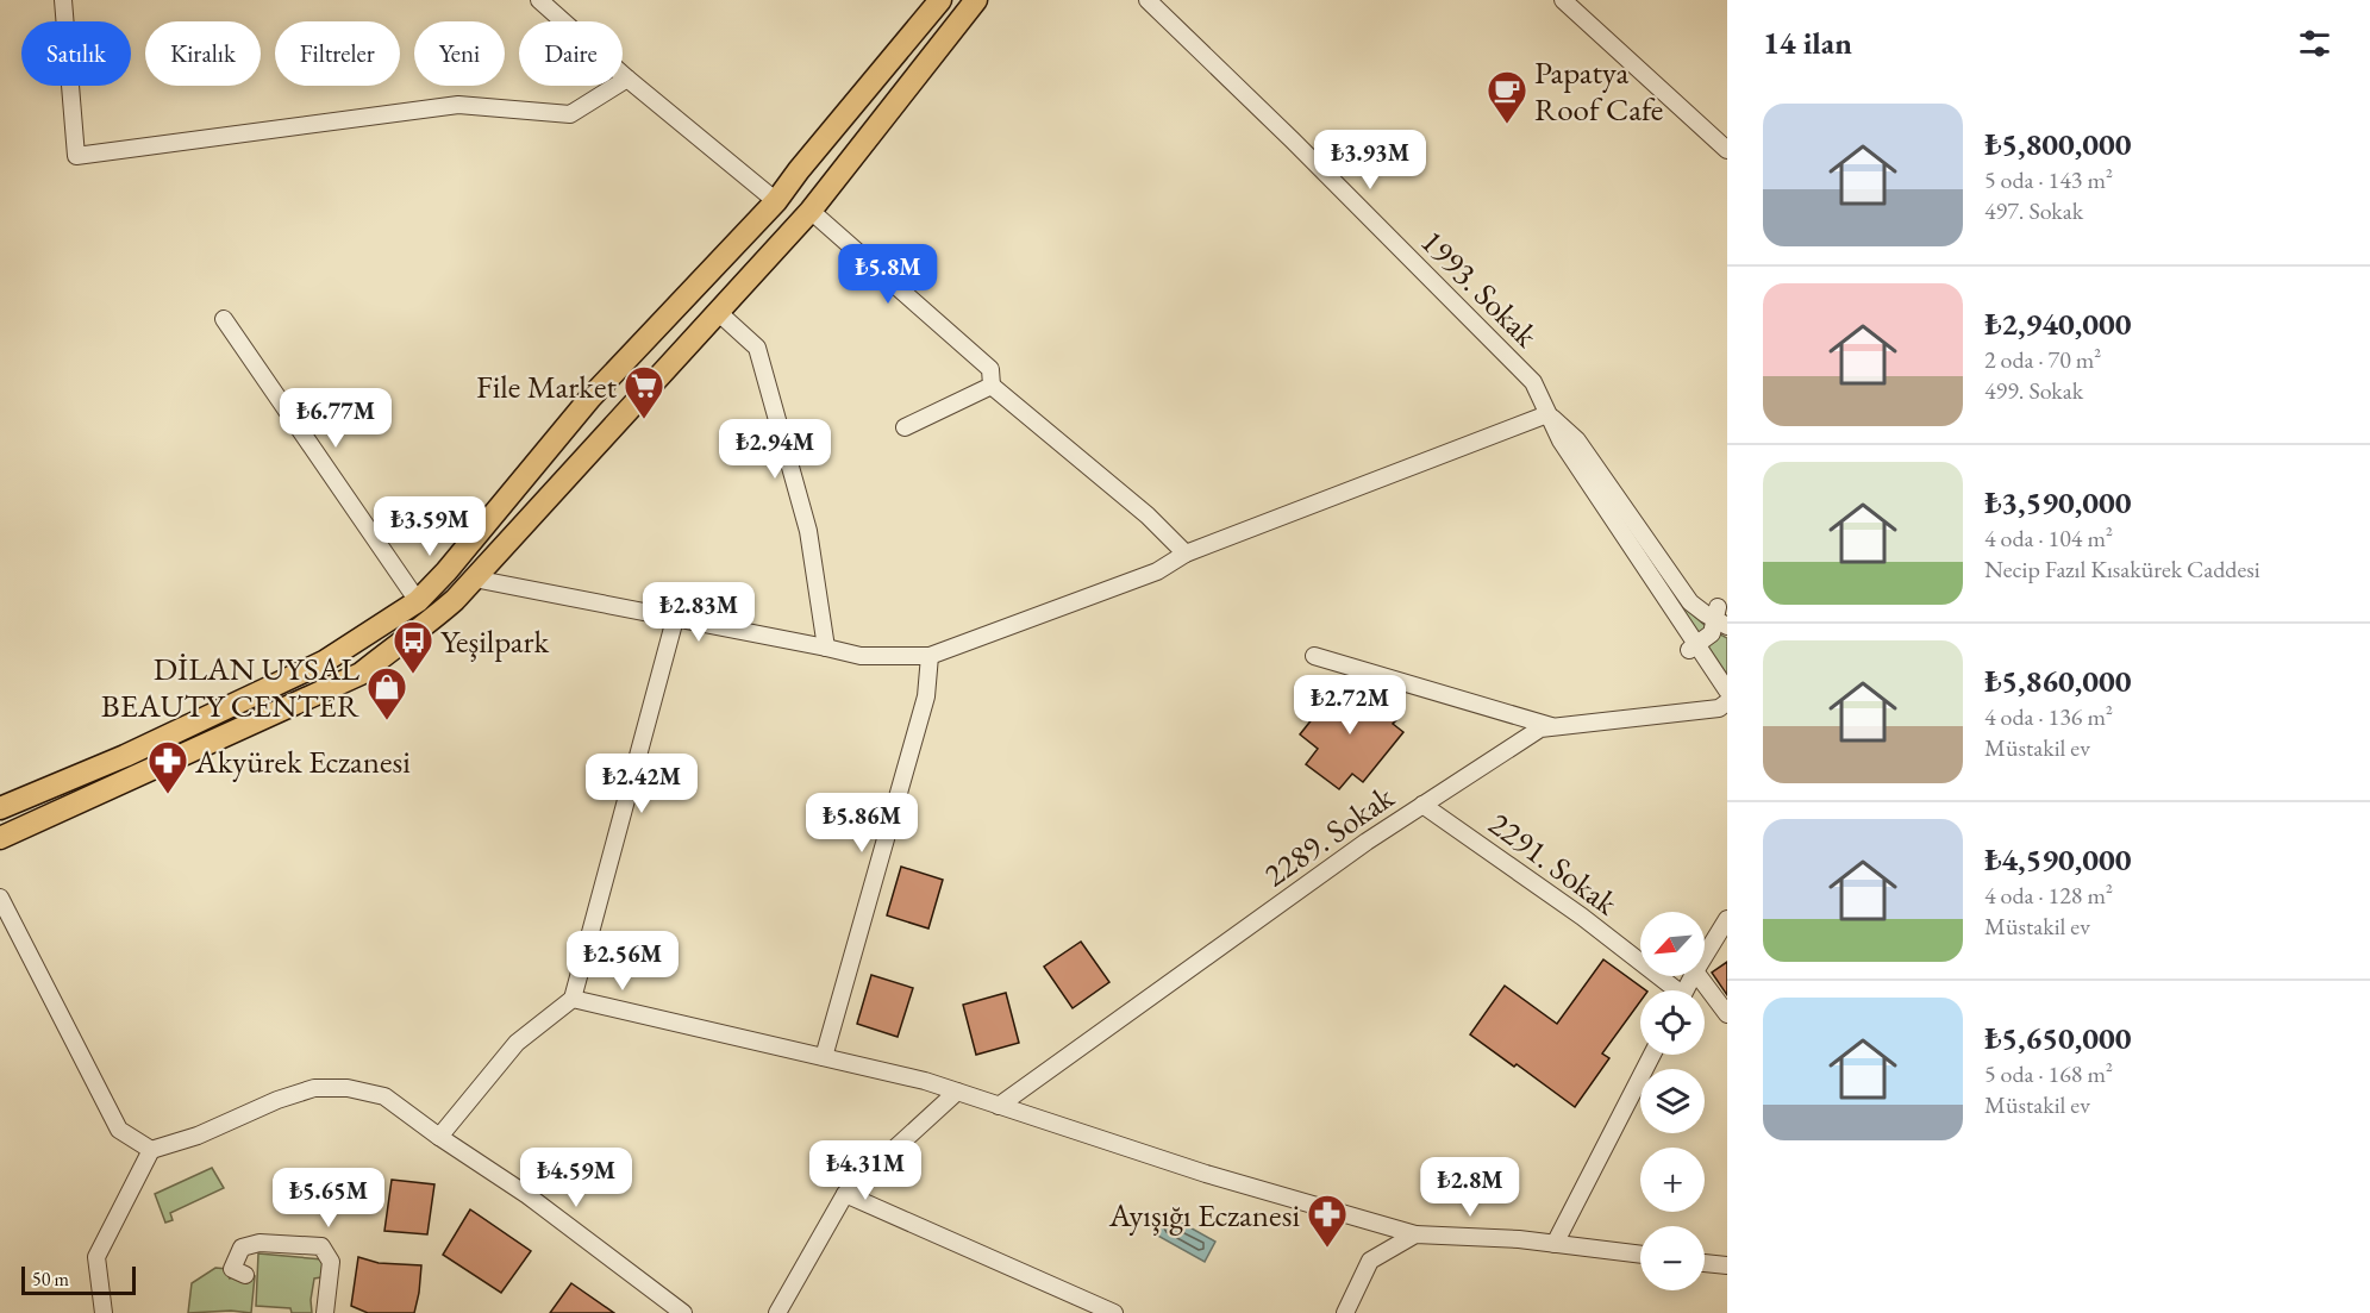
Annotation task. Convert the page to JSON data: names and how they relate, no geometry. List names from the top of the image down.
{
  "streets": {
    "street": ["1993. Sokak", "2289. Sokak", "2291. Sokak"]
  },
  "crossings": [
    ["2289. Sokak", "2291. Sokak"]
  ],
  "places": {
    "cafe": ["Papatya Roof Cafe"],
    "supermarket": ["File Market"],
    "bus stop": ["Yeşilpark"],
    "shop": ["DİLAN UYSAL BEAUTY CENTER"],
    "pharmacy": ["Akyürek Eczanesi", "Ayışığı Eczanesi"]
  },
  "scale_bar": "50 m",
  "north": "bottom left",
  "page": {
    "heading": "14 ilan",
    "chip": [
      "Satılık",
      "Kiralık",
      "Filtreler",
      "Yeni",
      "Daire"
    ],
    "list": [
      {
        "name": "₺5,800,000",
        "note": "5 oda · 143 m² · 497. Sokak"
      },
      {
        "name": "₺2,940,000",
        "note": "2 oda · 70 m² · 499. Sokak"
      },
      {
        "name": "₺3,590,000",
        "note": "4 oda · 104 m² · Necip Fazıl Kısakürek Caddesi"
      },
      {
        "name": "₺5,860,000",
        "note": "4 oda · 136 m² · Müstakil ev"
      },
      {
        "name": "₺4,590,000",
        "note": "4 oda · 128 m² · Müstakil ev"
      },
      {
        "name": "₺5,650,000",
        "note": "5 oda · 168 m² · Müstakil ev"
      }
    ],
    "price": [
      "₺3.93M",
      "₺5.8M",
      "₺6.77M",
      "₺2.94M",
      "₺3.59M",
      "₺2.83M",
      "₺2.72M",
      "₺2.42M",
      "₺5.86M",
      "₺2.56M",
      "₺4.31M",
      "₺4.59M",
      "₺2.8M",
      "₺5.65M"
    ],
    "map_buttons": ["+", "−"],
    "scale": "50 m"
  }
}
